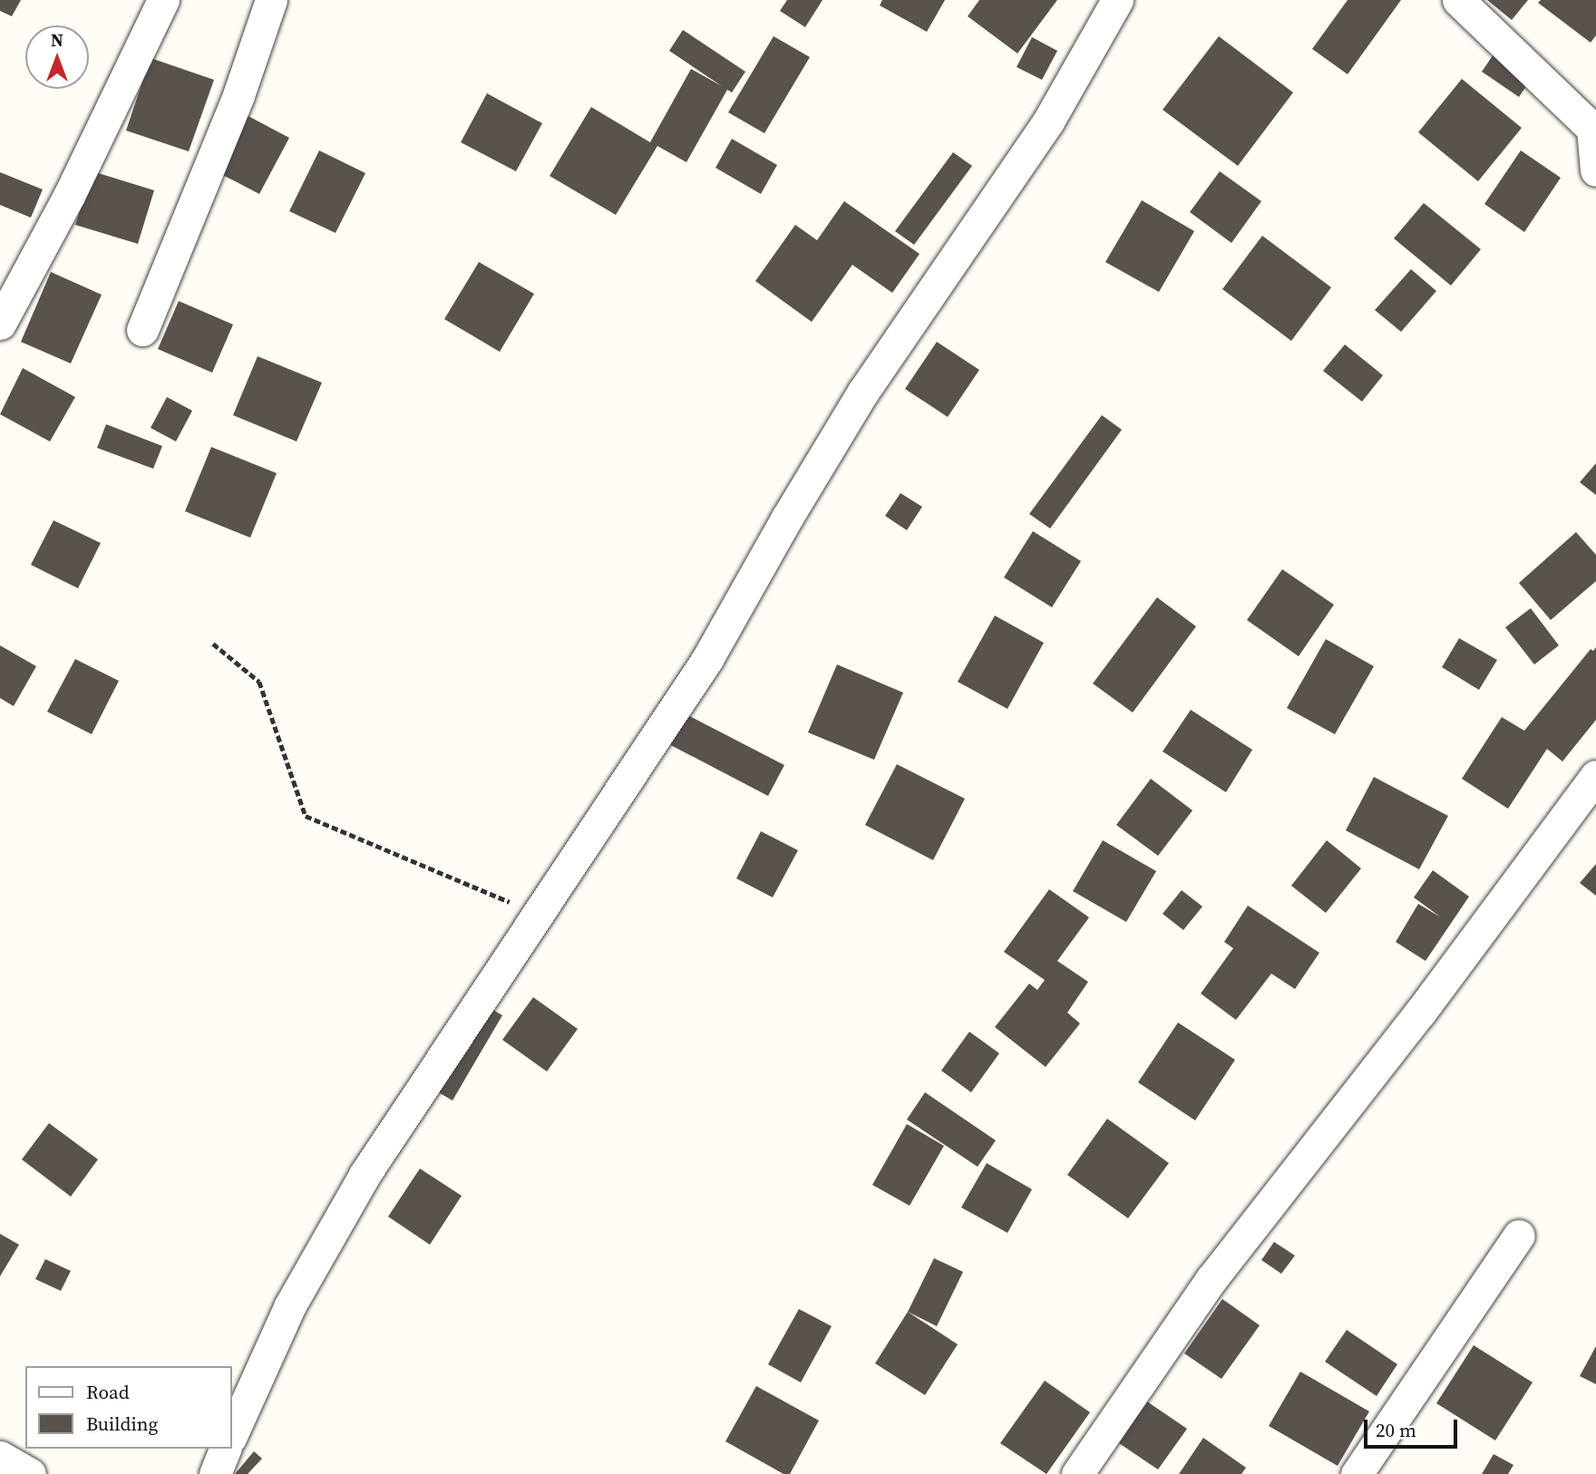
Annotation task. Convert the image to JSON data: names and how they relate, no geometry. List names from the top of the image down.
{
  "legend": ["Road", "Building"],
  "scale_bar": "20 m",
  "north": "top"
}
